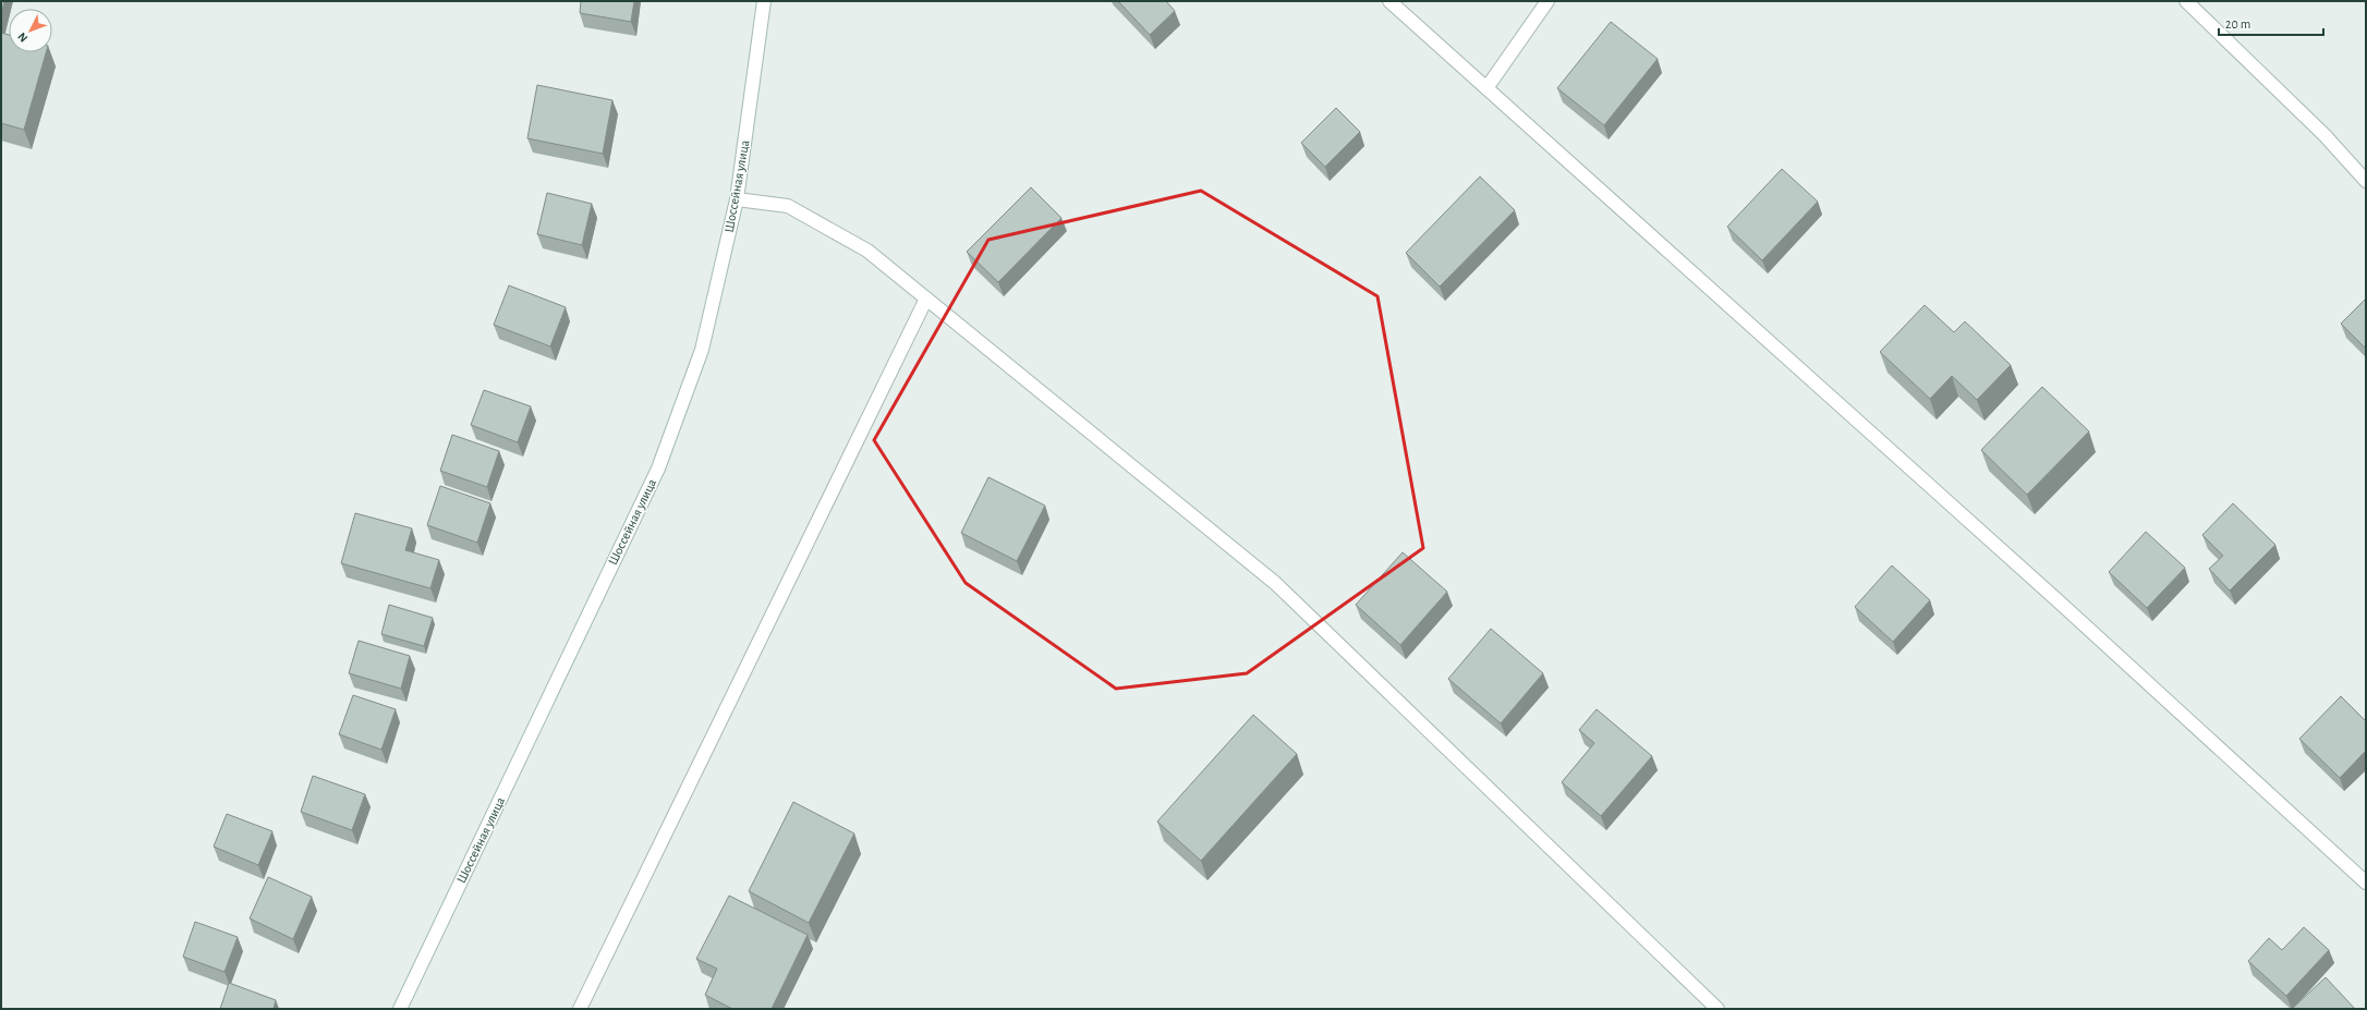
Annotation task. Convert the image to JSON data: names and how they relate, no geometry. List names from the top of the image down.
{
  "streets": {
    "street": ["Шоссейная улица"]
  },
  "scale_bar": "20 m",
  "north": "bottom left"
}
